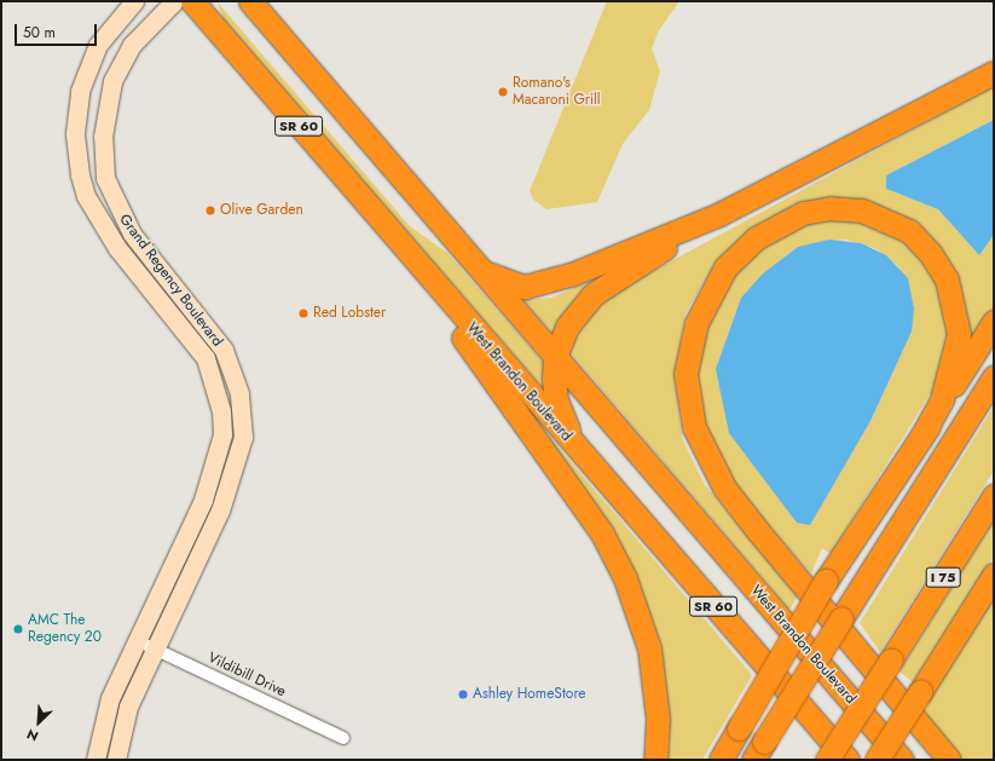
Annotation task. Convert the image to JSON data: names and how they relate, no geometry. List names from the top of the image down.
{
  "streets": {
    "highway": ["SR 60", "West Brandon Boulevard", "I 75"],
    "street": ["Grand Regency Boulevard", "Vildibill Drive"]
  },
  "crossings": [
    ["Grand Regency Boulevard", "Vildibill Drive"]
  ],
  "places": [
    "Romano's Macaroni Grill",
    "Olive Garden",
    "Red Lobster",
    "AMC The Regency 20",
    "Ashley HomeStore"
  ],
  "scale_bar": "50 m",
  "north": "bottom left"
}
